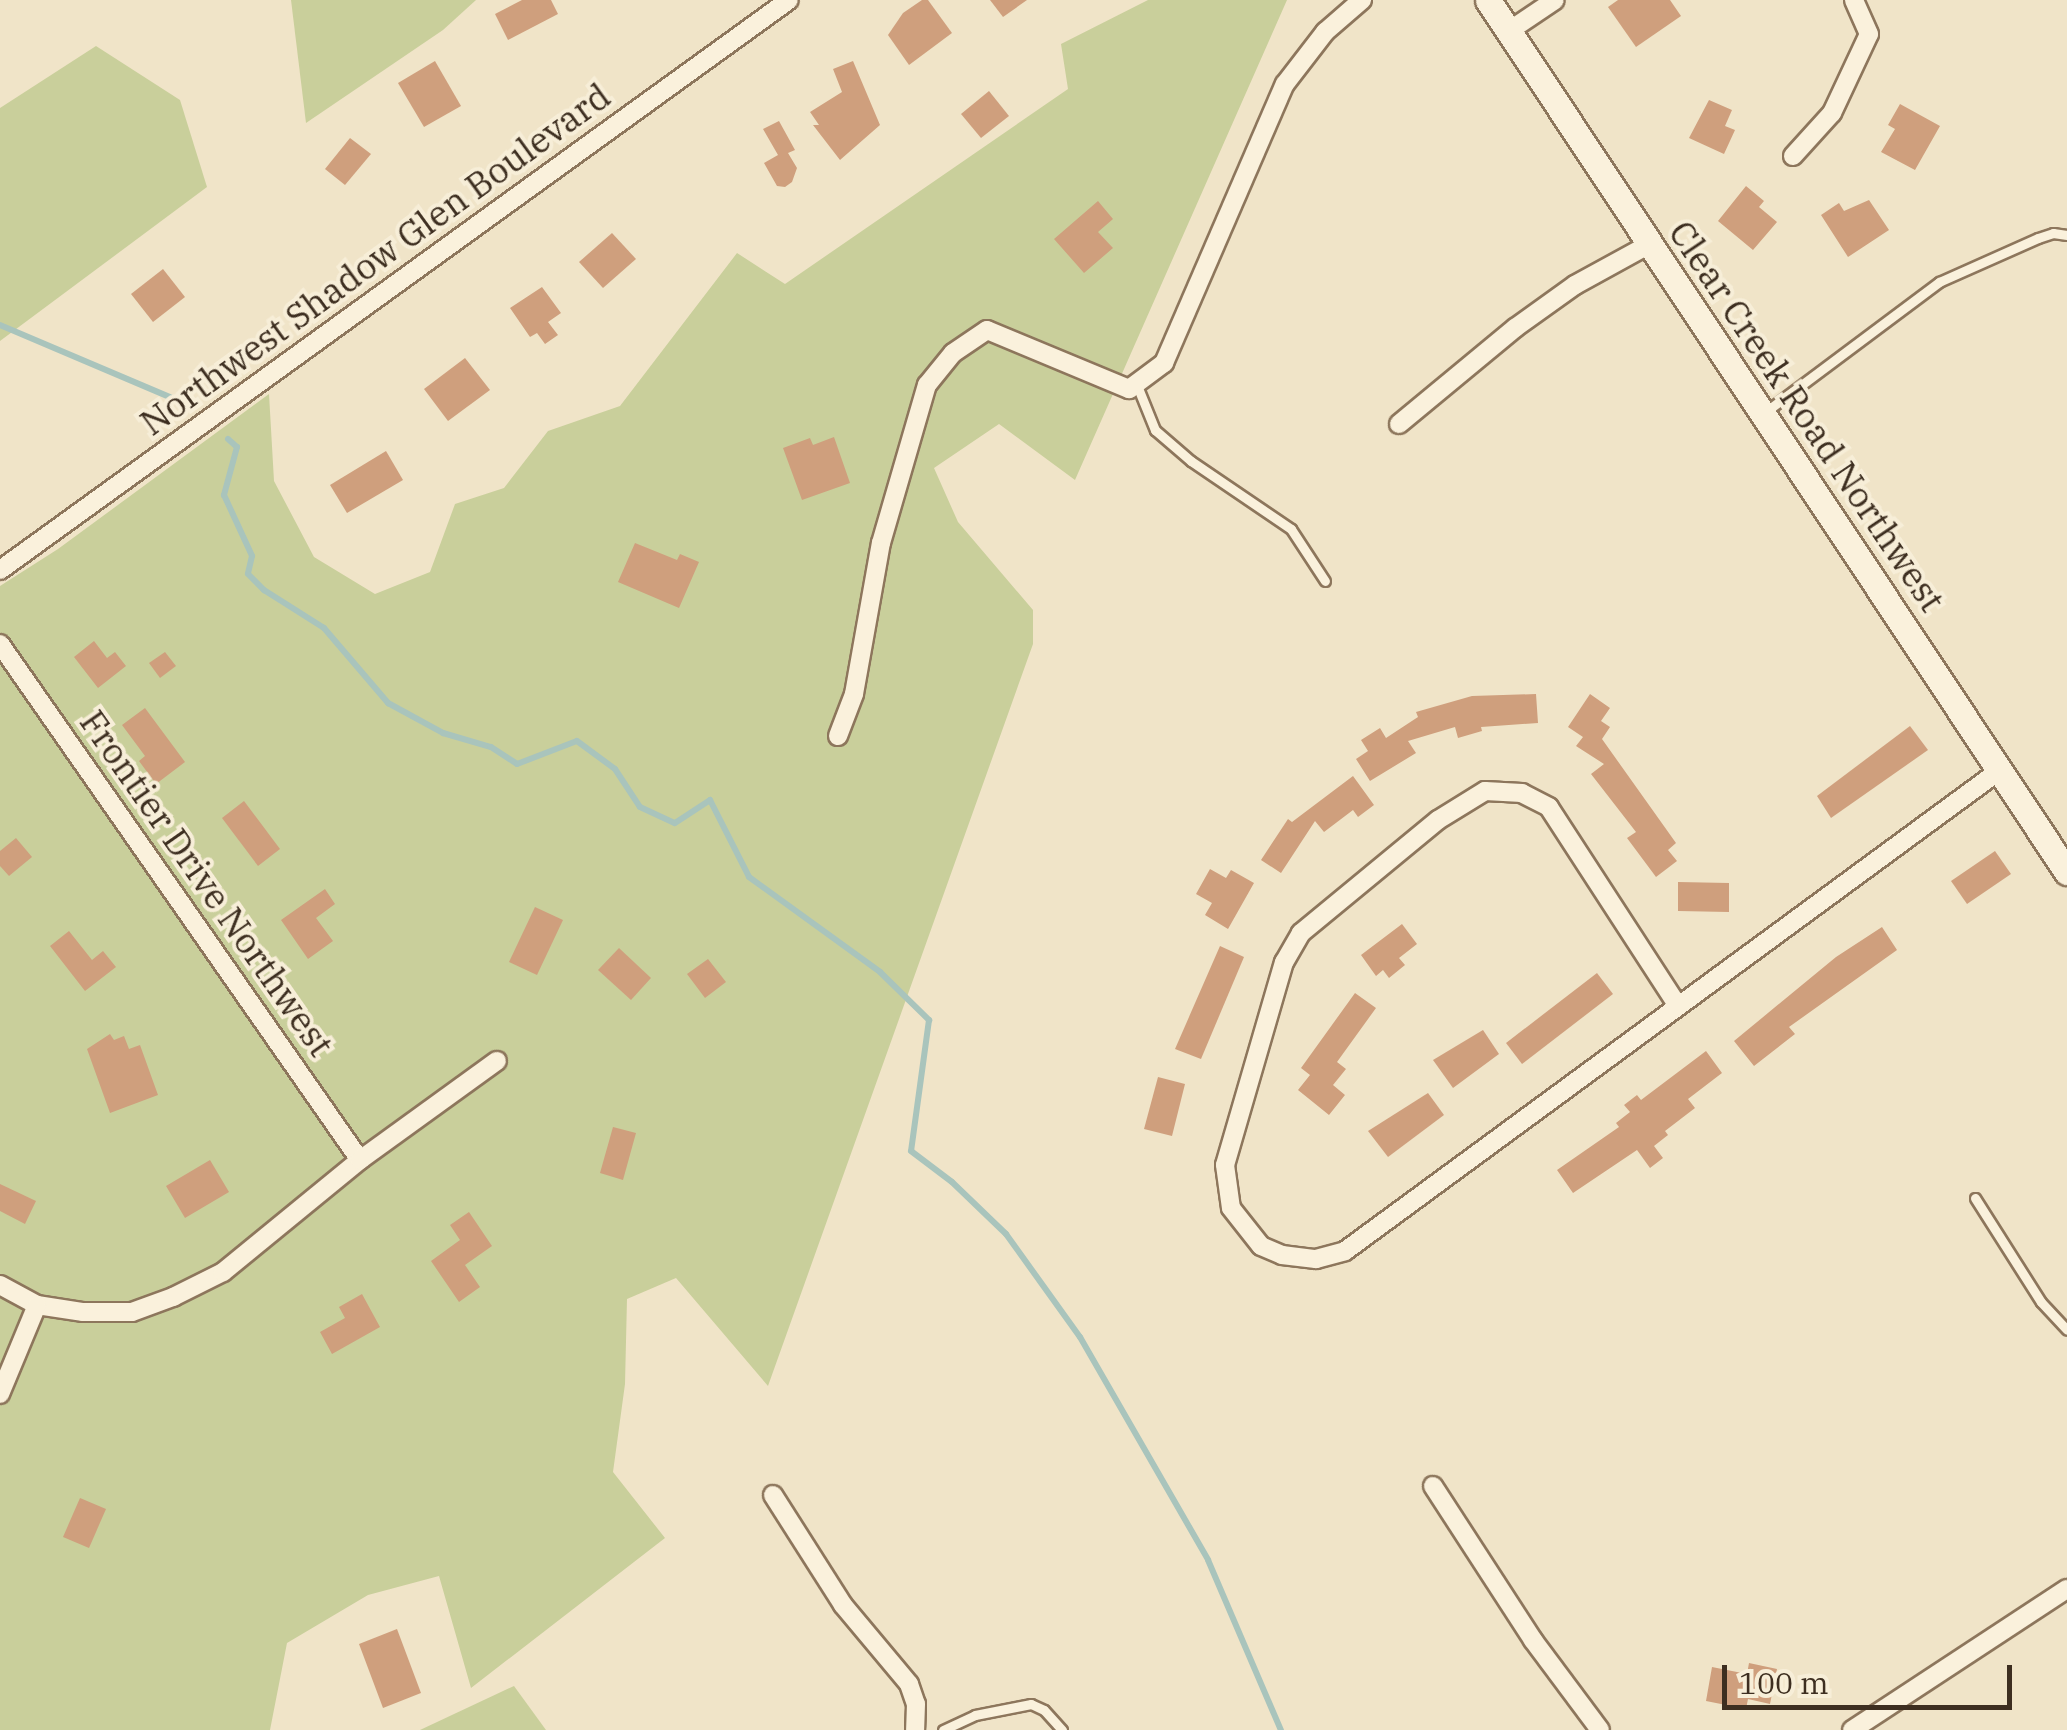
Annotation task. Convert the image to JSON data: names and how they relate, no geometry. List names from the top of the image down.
{
  "streets": {
    "main road": ["Clear Creek Road Northwest"],
    "street": ["Northwest Shadow Glen Boulevard", "Frontier Drive Northwest"]
  },
  "scale_bar": "100 m"
}
